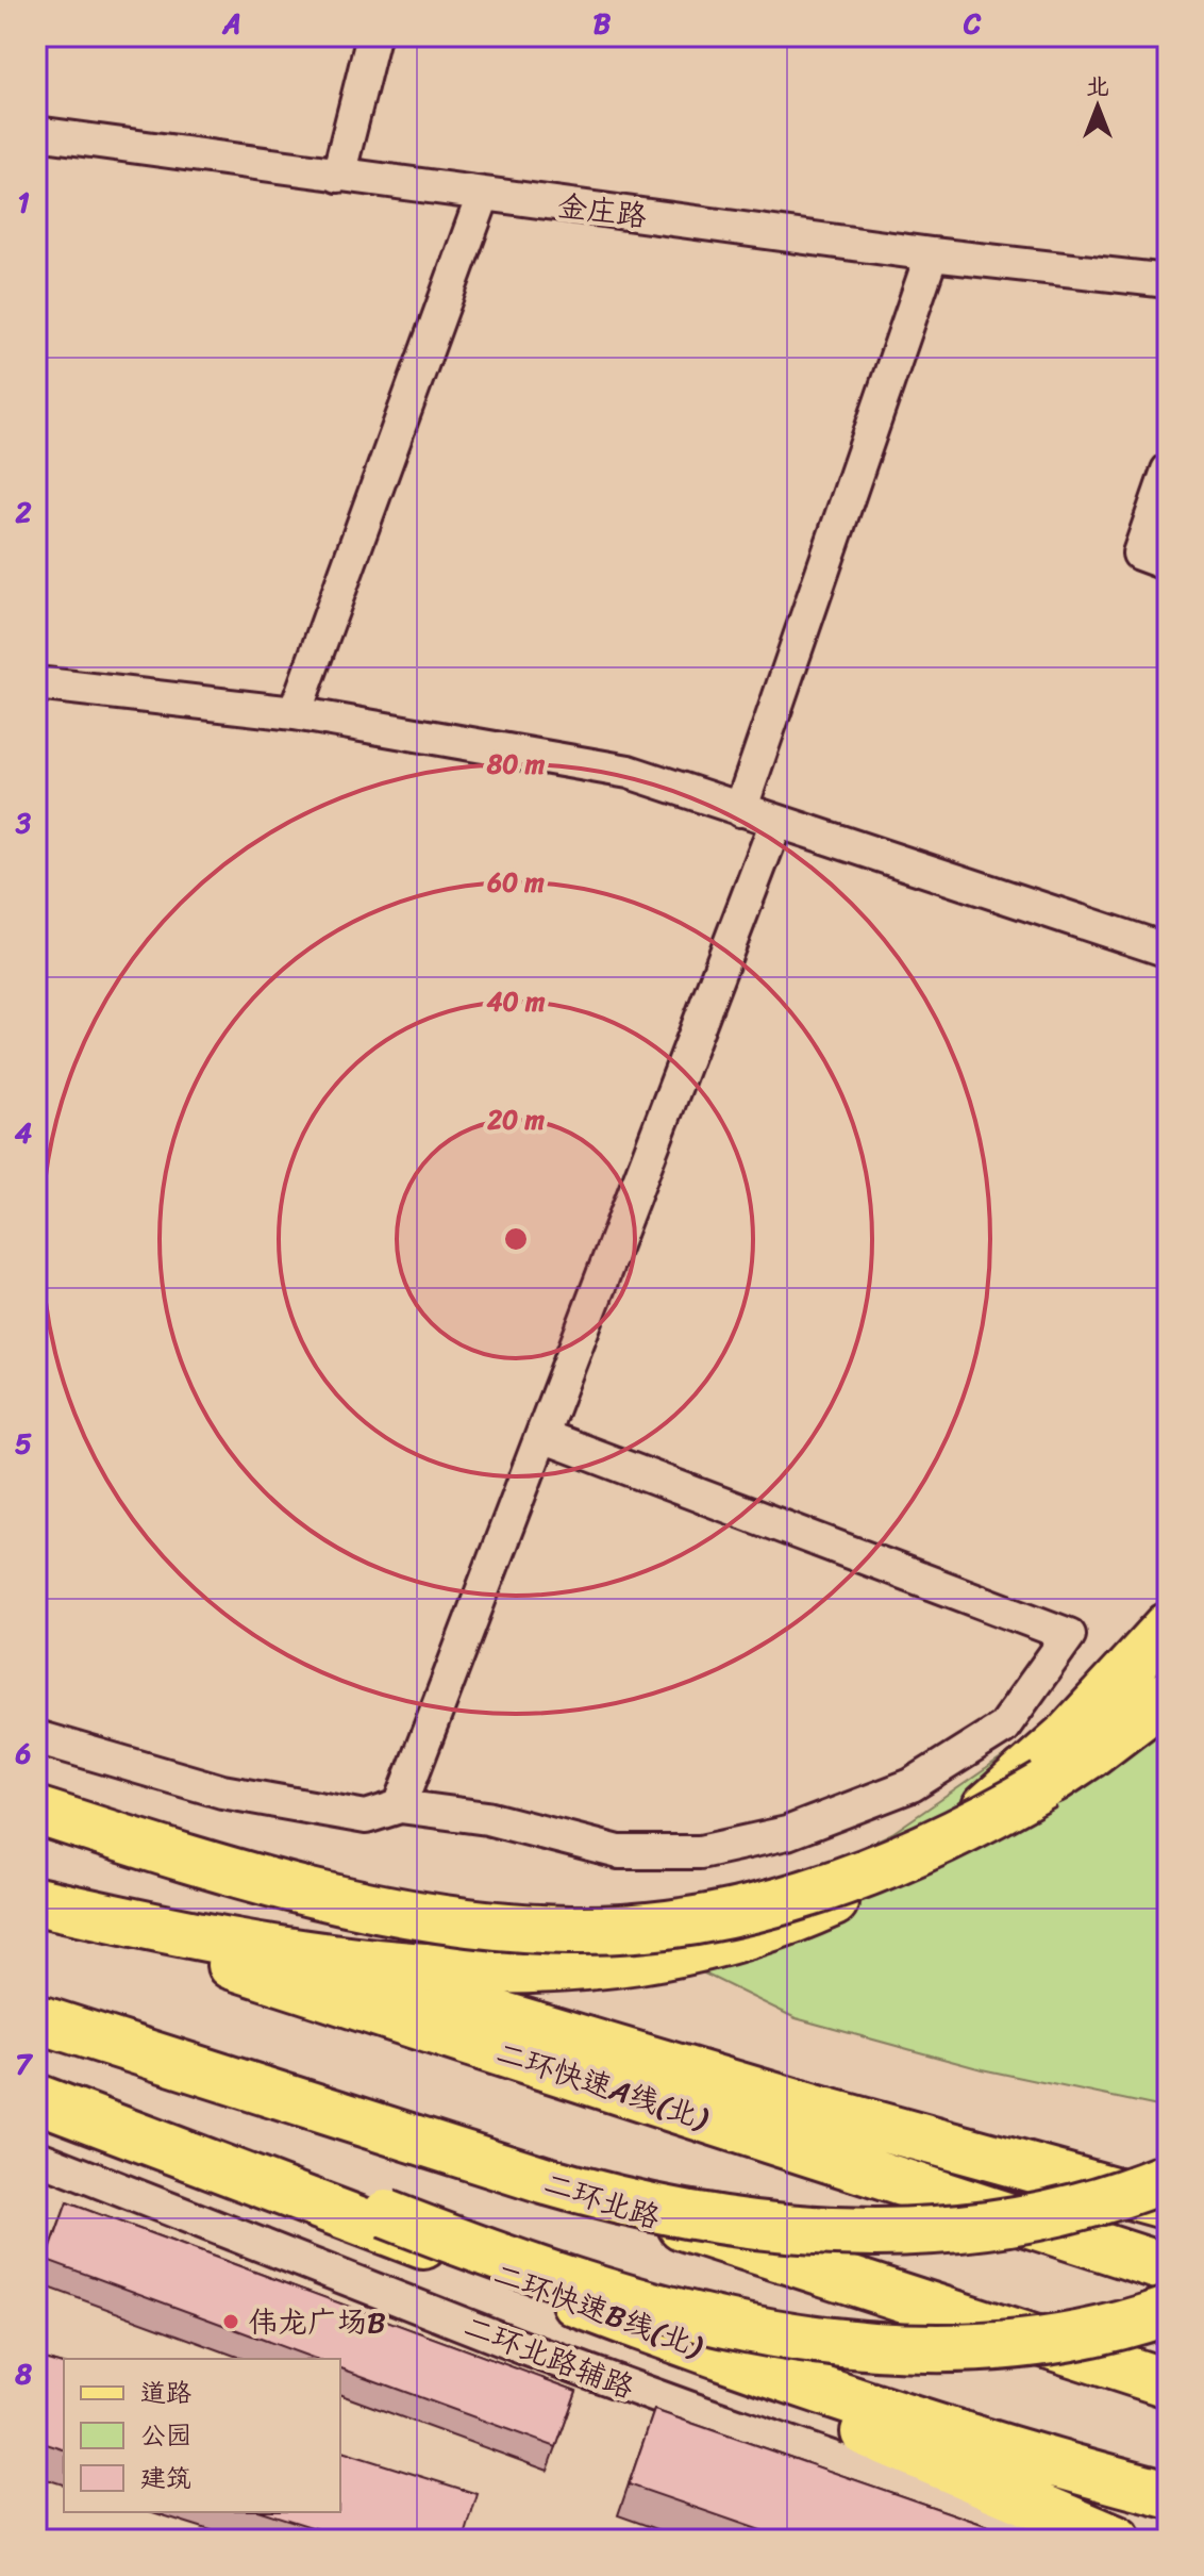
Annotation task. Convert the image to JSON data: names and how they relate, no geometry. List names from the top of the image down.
{
  "streets": {
    "main road": ["二环快速A线(北)", "二环北路", "二环快速B线(北)"],
    "street": ["金庄路", "二环北路辅路"]
  },
  "places": ["伟龙广场B"],
  "legend": ["道路", "公园", "建筑"],
  "north": "top",
  "grid": {
    "columns": ["A", "B", "C"],
    "rows": [
      "1",
      "2",
      "3",
      "4",
      "5",
      "6",
      "7",
      "8"
    ]
  },
  "rings": [
    "80 m",
    "60 m",
    "40 m",
    "20 m"
  ]
}
